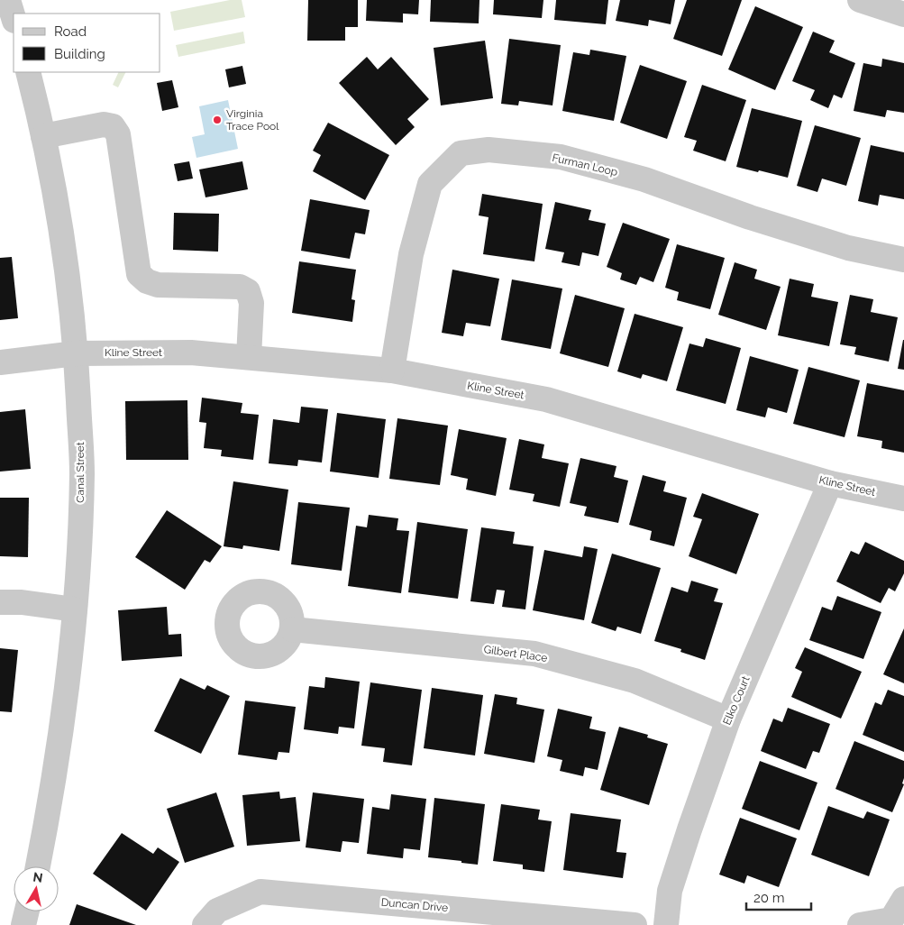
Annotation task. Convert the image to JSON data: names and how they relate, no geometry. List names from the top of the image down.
{
  "streets": {
    "street": [
      "Furman Loop",
      "Kline Street",
      "Canal Street",
      "Gilbert Place",
      "Elko Court",
      "Duncan Drive"
    ]
  },
  "crossings": [
    ["Furman Loop", "Kline Street"],
    ["Kline Street", "Canal Street"],
    ["Kline Street", "Elko Court"],
    ["Gilbert Place", "Elko Court"]
  ],
  "places": ["Virginia Trace Pool"],
  "legend": ["Road", "Building"],
  "scale_bar": "20 m",
  "north": "top"
}
